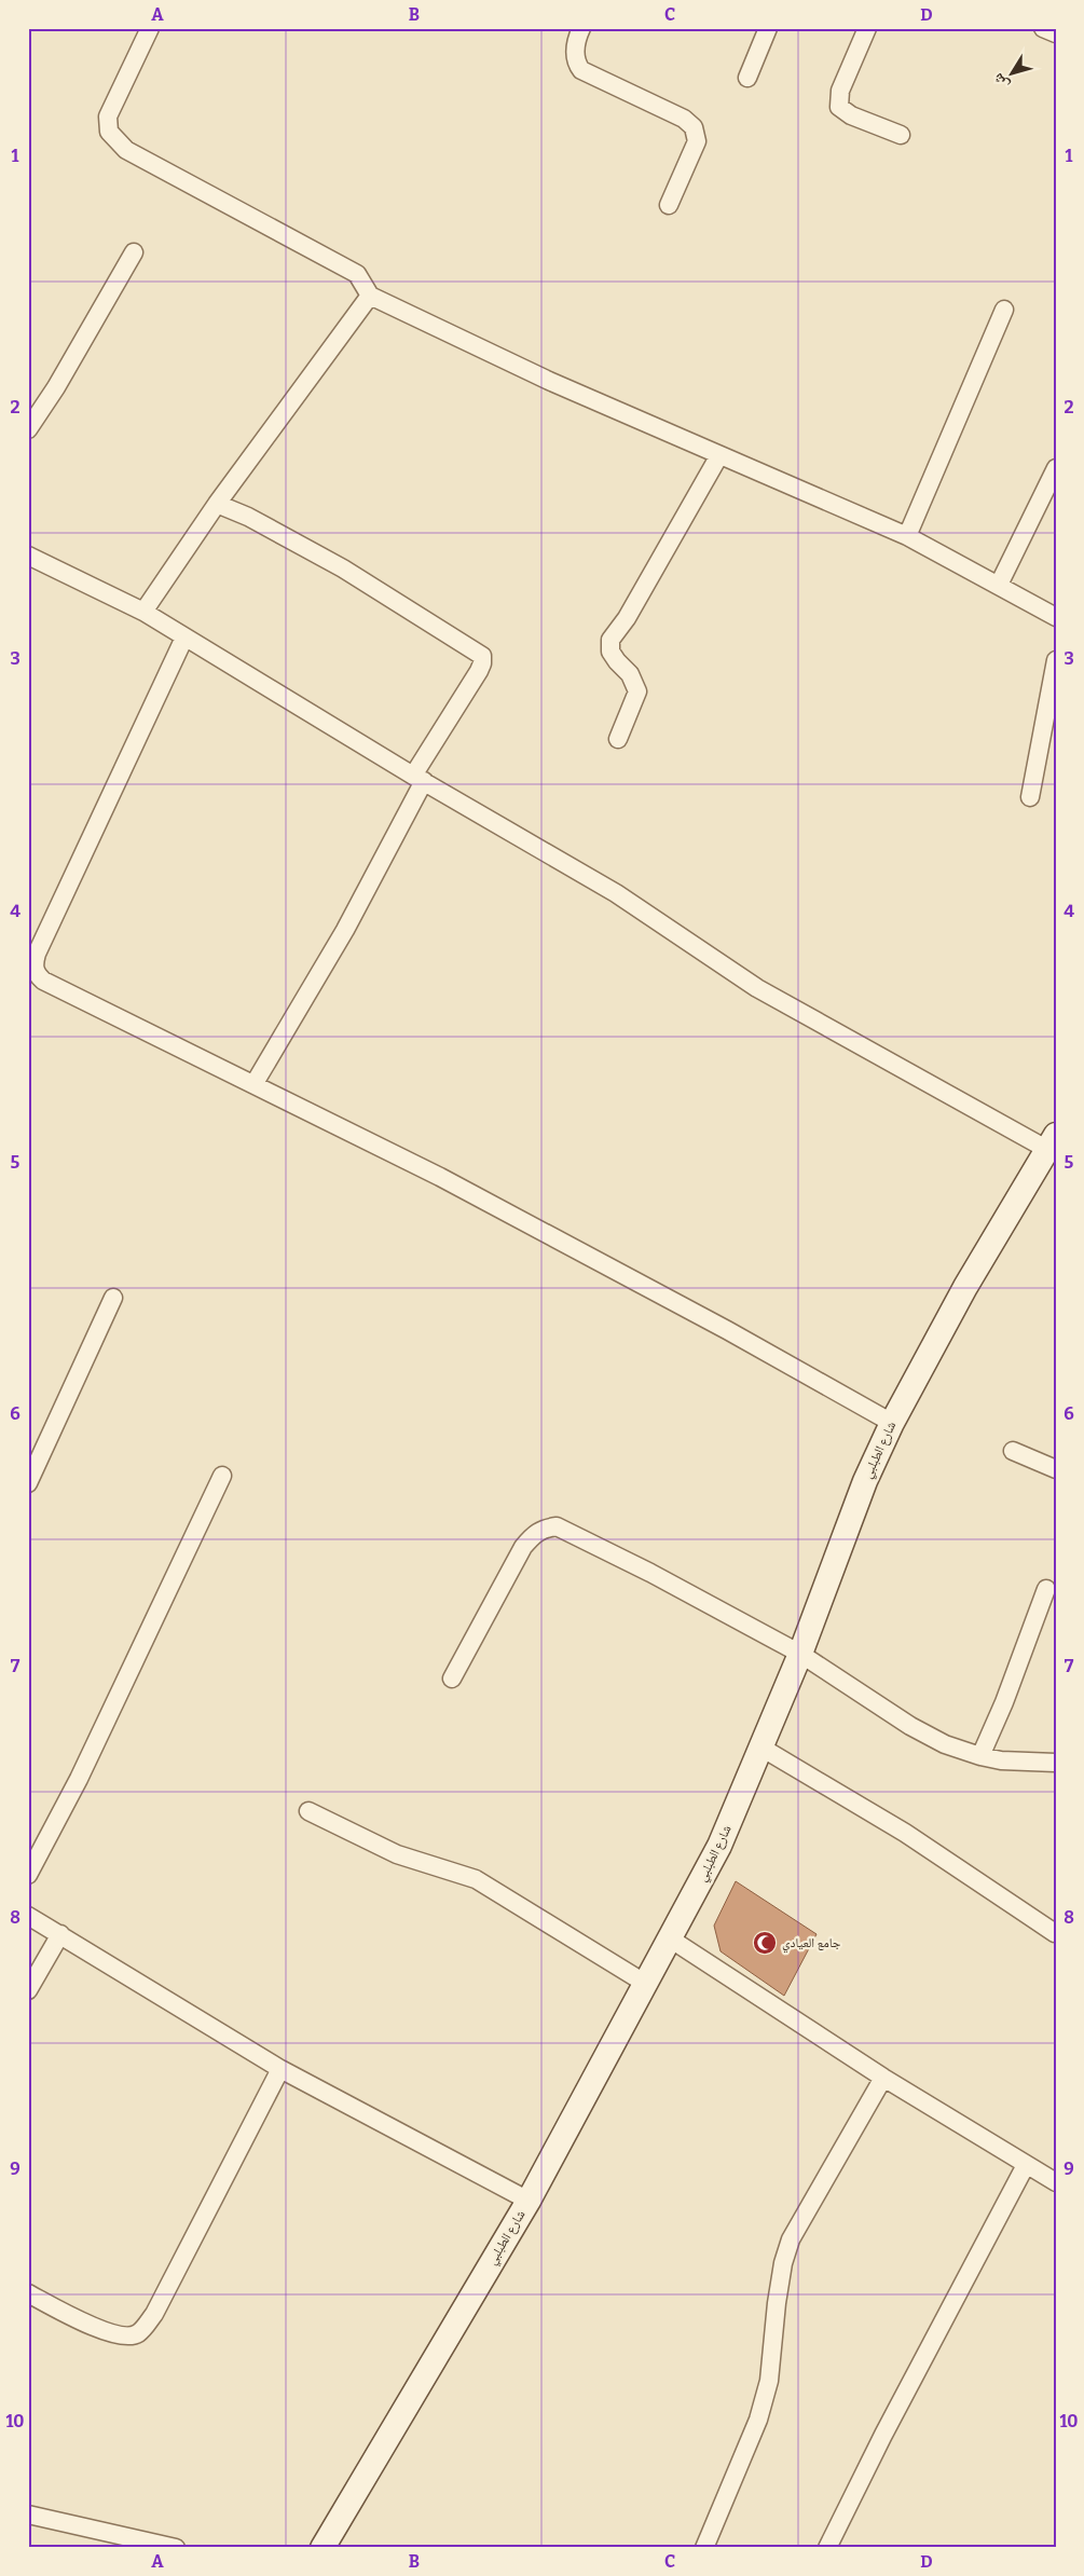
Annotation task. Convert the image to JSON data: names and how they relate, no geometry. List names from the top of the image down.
{
  "streets": {
    "street": ["شارع الطبلبي"]
  },
  "places": {
    "mosque": ["جامع العيادي"]
  },
  "north": "bottom left",
  "grid": {
    "columns": [
      "A",
      "B",
      "C",
      "D"
    ],
    "rows": [
      "1",
      "2",
      "3",
      "4",
      "5",
      "6",
      "7",
      "8",
      "9",
      "10"
    ]
  }
}
